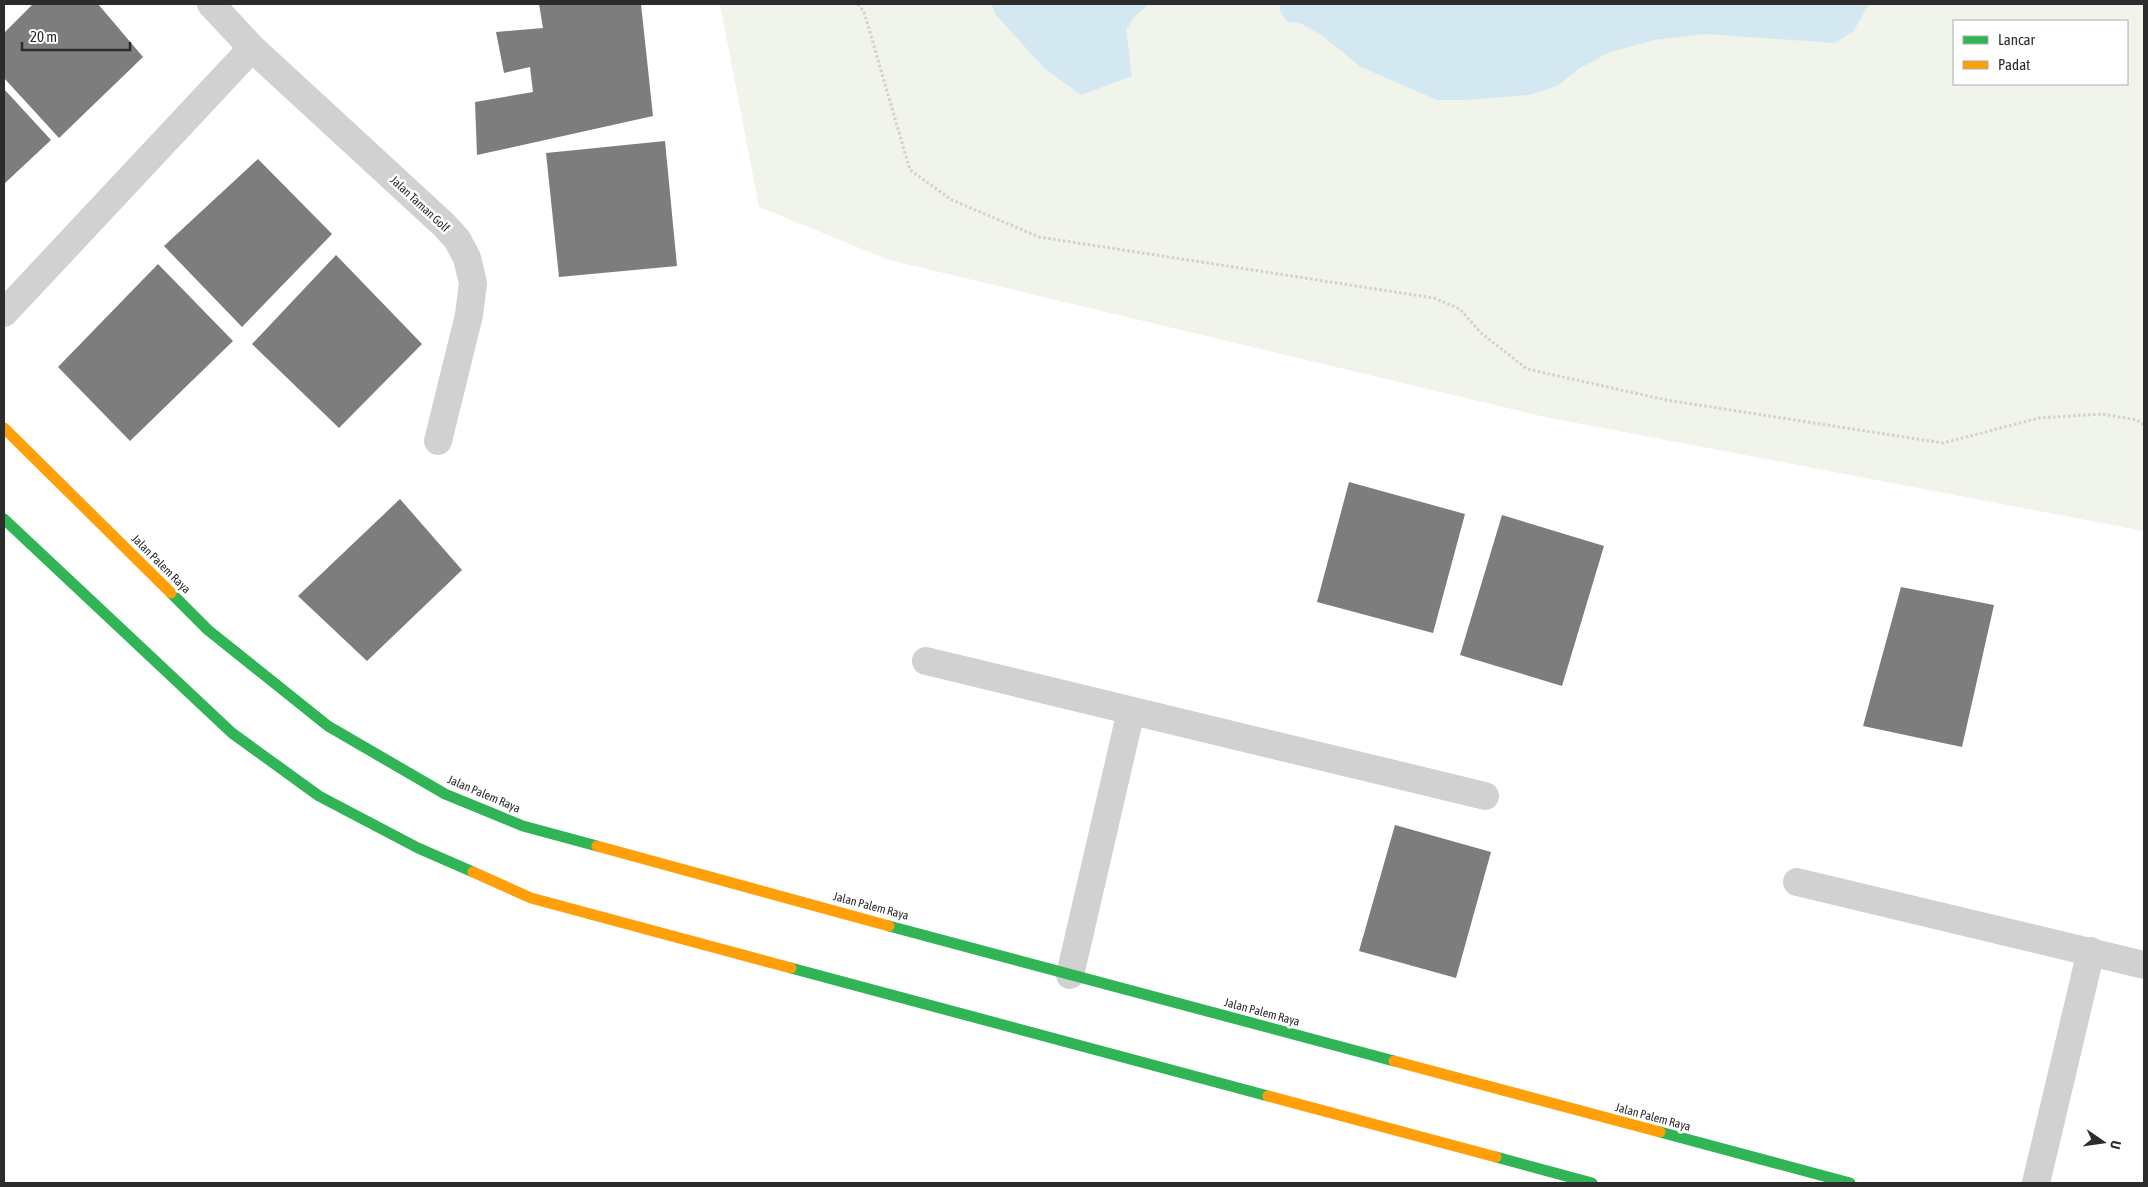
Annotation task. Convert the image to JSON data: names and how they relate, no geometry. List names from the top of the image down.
{
  "streets": {
    "street": ["Jalan Taman Golf", "Jalan Palem Raya"]
  },
  "legend": ["Lancar", "Padat"],
  "scale_bar": "20 m",
  "north": "right"
}
